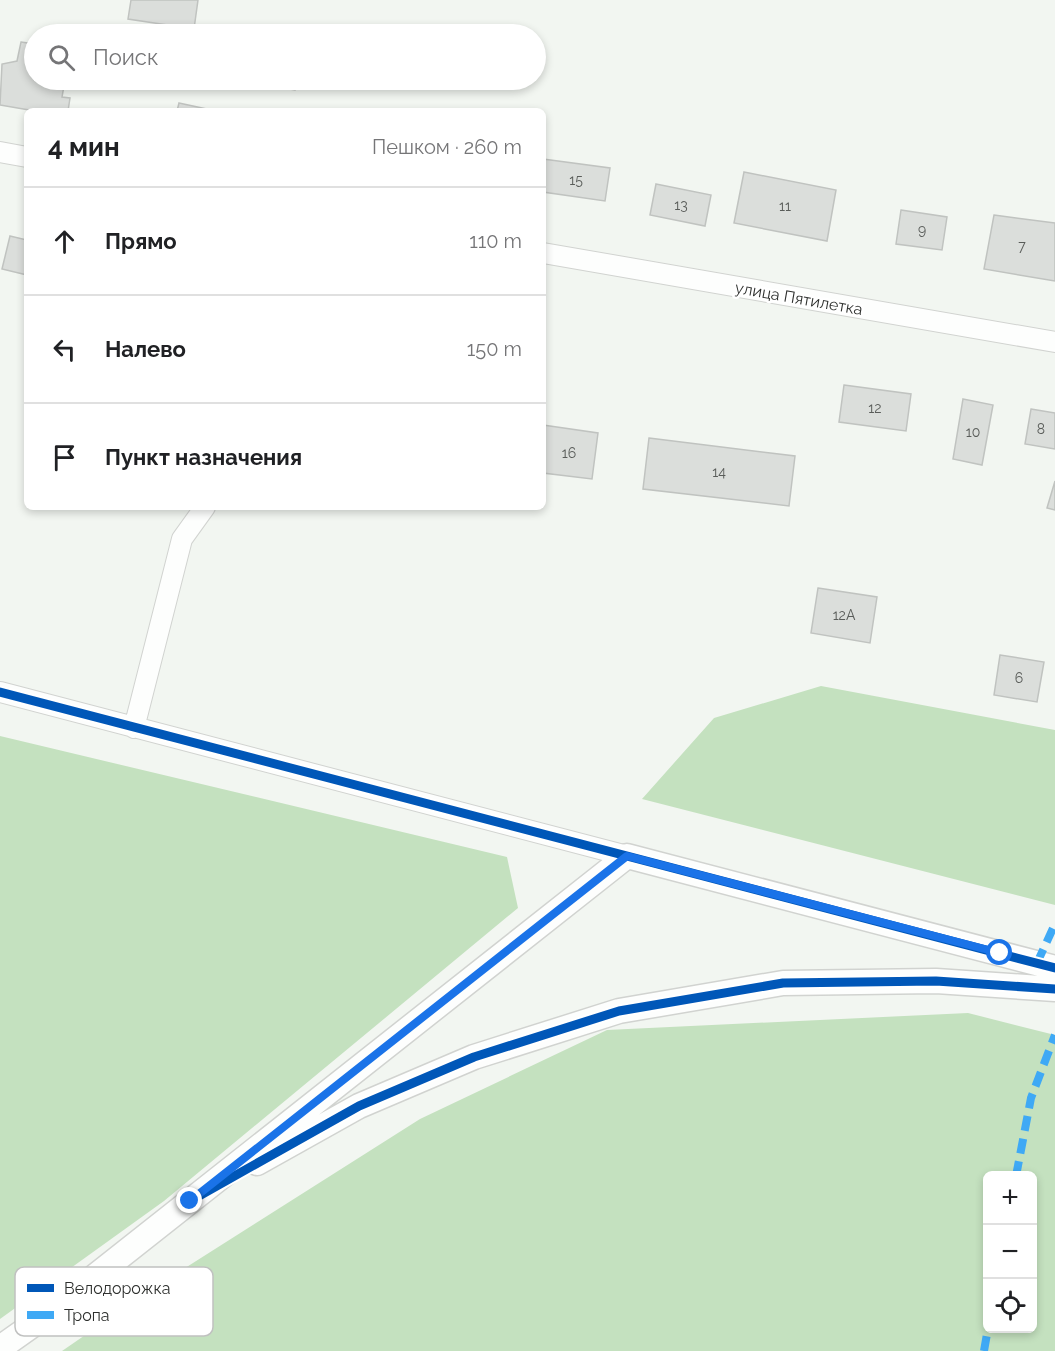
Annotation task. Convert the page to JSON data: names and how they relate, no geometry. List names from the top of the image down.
{
  "streets": {
    "street": ["улица Пятилетка"]
  },
  "house_numbers": [
    "15",
    "13",
    "11",
    "9",
    "7",
    "12",
    "8",
    "10",
    "16",
    "14",
    "12А",
    "6"
  ],
  "legend": ["Велодорожка", "Тропа"],
  "page": {
    "search": "Поиск",
    "heading": ["4 мин", "Пешком · 260 m"],
    "list": [
      ["Прямо", "110 m"],
      ["Налево", "150 m"],
      "Пункт назначения"
    ],
    "map_buttons": ["+", "−"]
  }
}
